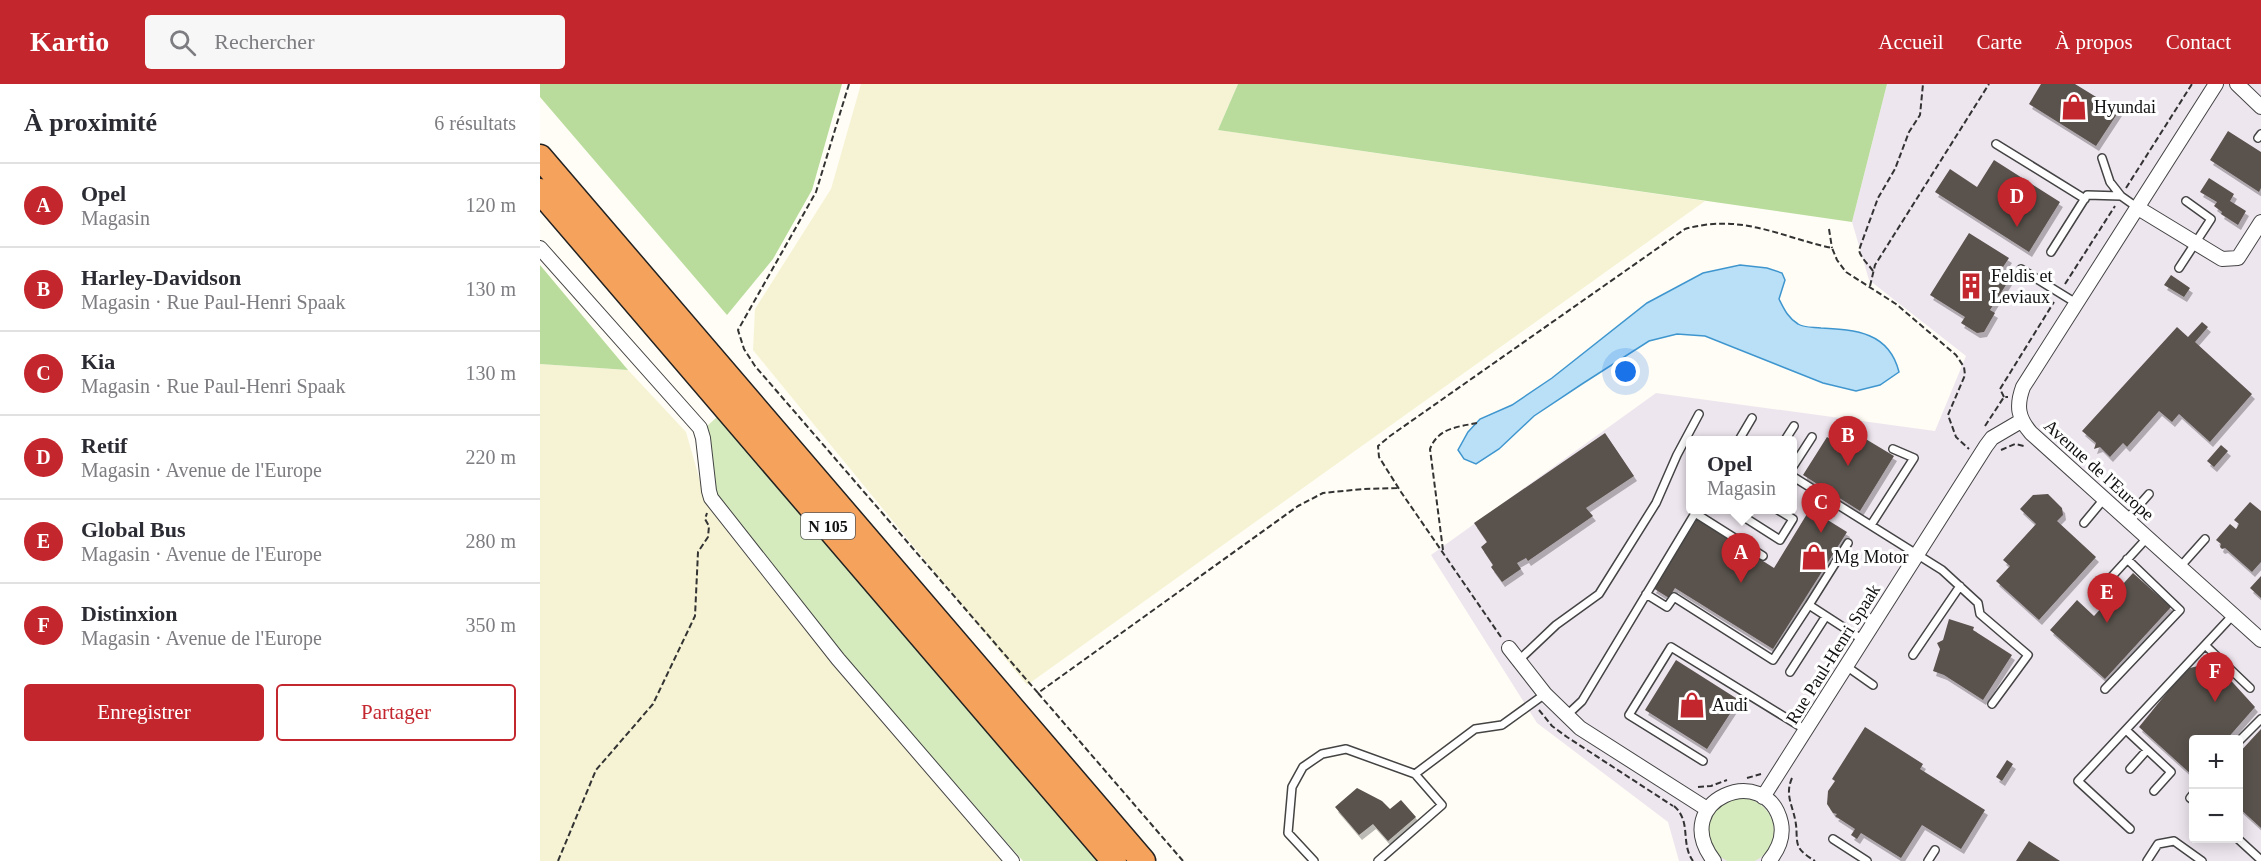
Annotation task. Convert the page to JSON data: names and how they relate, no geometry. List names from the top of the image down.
{
  "streets": {
    "highway": ["N 105"],
    "street": ["Avenue de l'Europe", "Rue Paul-Henri Spaak"]
  },
  "crossings": [
    ["Avenue de l'Europe", "Rue Paul-Henri Spaak"]
  ],
  "places": {
    "shop": ["Hyundai", "Mg Motor", "Audi"],
    "building": ["Feldis et Leviaux"]
  },
  "page": {
    "header": "Kartio",
    "search": "Rechercher",
    "nav": [
      "Accueil",
      "Carte",
      "À propos",
      "Contact"
    ],
    "heading": ["À proximité", "6 résultats"],
    "list": [
      {
        "mark": "A",
        "name": "Opel",
        "note": "Magasin",
        "value": "120 m"
      },
      {
        "mark": "B",
        "name": "Harley-Davidson",
        "note": "Magasin · Rue Paul-Henri Spaak",
        "value": "130 m"
      },
      {
        "mark": "C",
        "name": "Kia",
        "note": "Magasin · Rue Paul-Henri Spaak",
        "value": "130 m"
      },
      {
        "mark": "D",
        "name": "Retif",
        "note": "Magasin · Avenue de l'Europe",
        "value": "220 m"
      },
      {
        "mark": "E",
        "name": "Global Bus",
        "note": "Magasin · Avenue de l'Europe",
        "value": "280 m"
      },
      {
        "mark": "F",
        "name": "Distinxion",
        "note": "Magasin · Avenue de l'Europe",
        "value": "350 m"
      }
    ],
    "pins": [
      "D",
      "B",
      "C",
      "A",
      "E",
      "F"
    ],
    "popup": ["Opel", "Magasin"],
    "buttons": ["Enregistrer", "Partager"],
    "map_buttons": ["+", "−"]
  }
}
